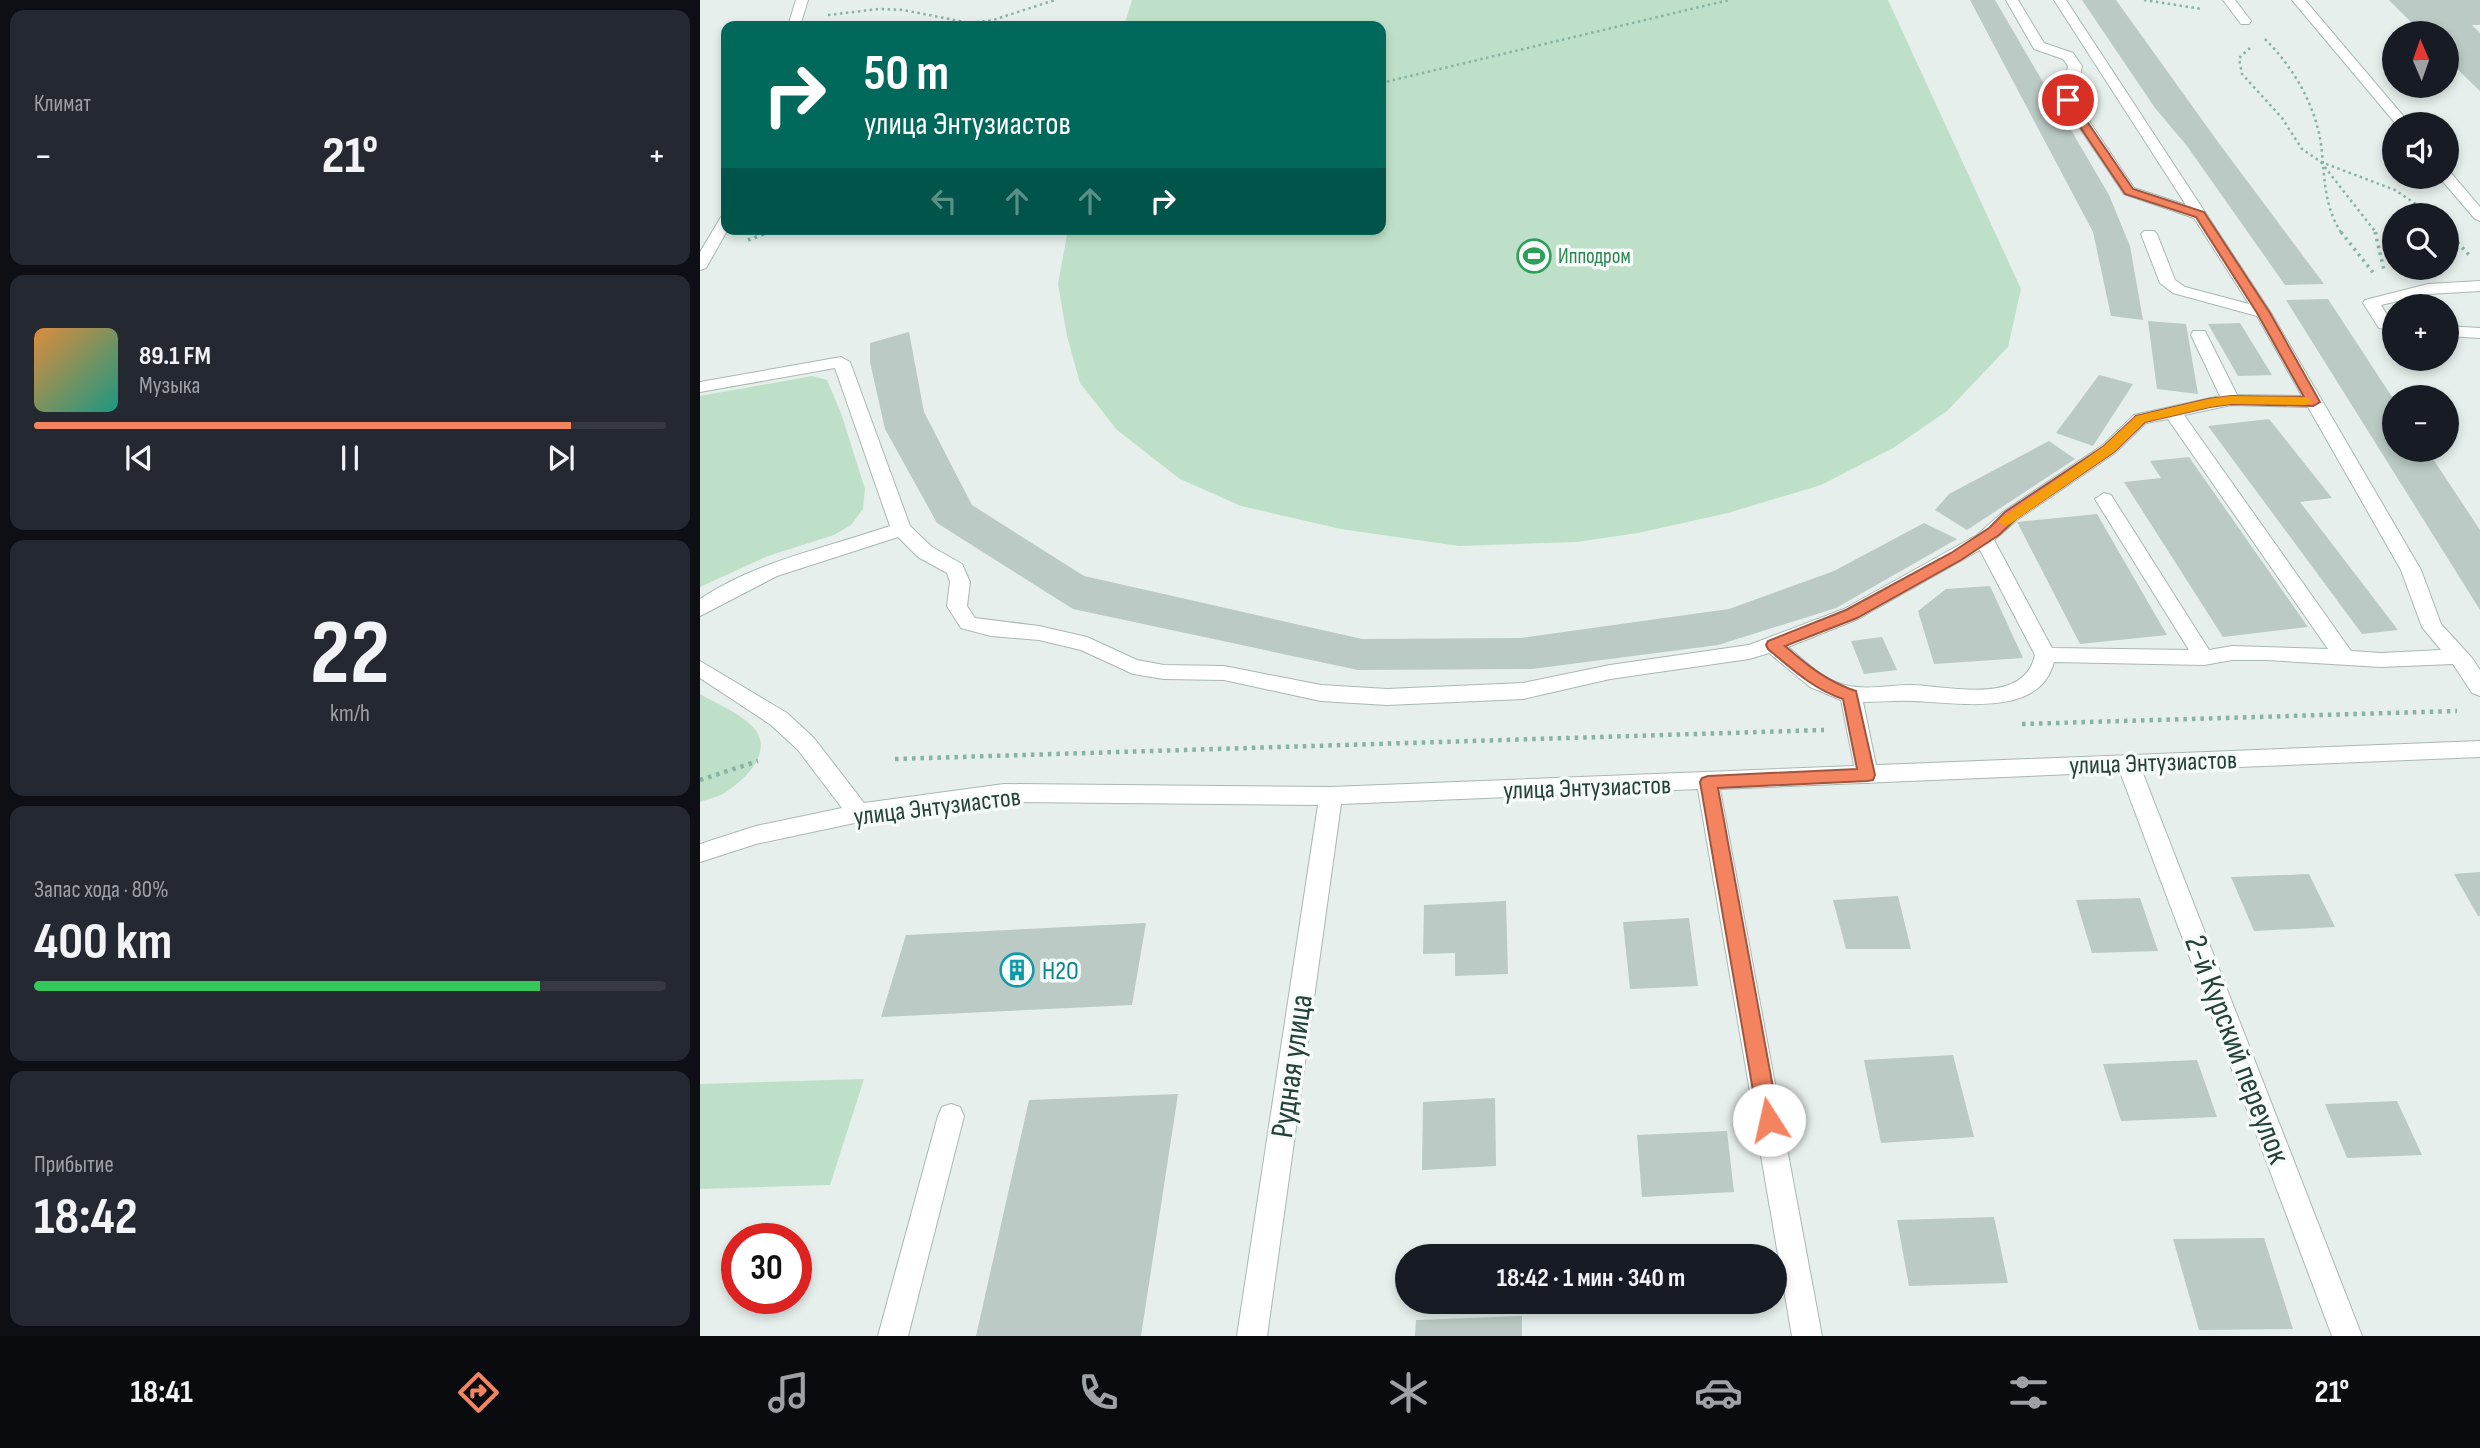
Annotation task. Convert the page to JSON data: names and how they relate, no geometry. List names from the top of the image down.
{
  "streets": {
    "street": ["улица Энтузиастов", "2-й Курский переулок", "Рудная улица"]
  },
  "crossings": [
    ["улица Энтузиастов", "2-й Курский переулок"],
    ["улица Энтузиастов", "Рудная улица"]
  ],
  "places": {
    "sports": ["Ипподром"],
    "building": ["H2O"]
  },
  "north": "top",
  "page": {
    "tile": [
      "Климат",
      ["22", "km/h"],
      ["Запас хода · 80%", "400 km"],
      ["Прибытие", "18:42"]
    ],
    "map_buttons": ["+", "−"],
    "turn": ["50 m", "улица Энтузиастов"],
    "heat": ["−", "21°", "+"],
    "song": ["89.1 FM", "Музыка"],
    "limit": "30",
    "trip": "18:42 · 1 мин · 340 m",
    "tabs": ["18:41", "21°"]
  }
}
